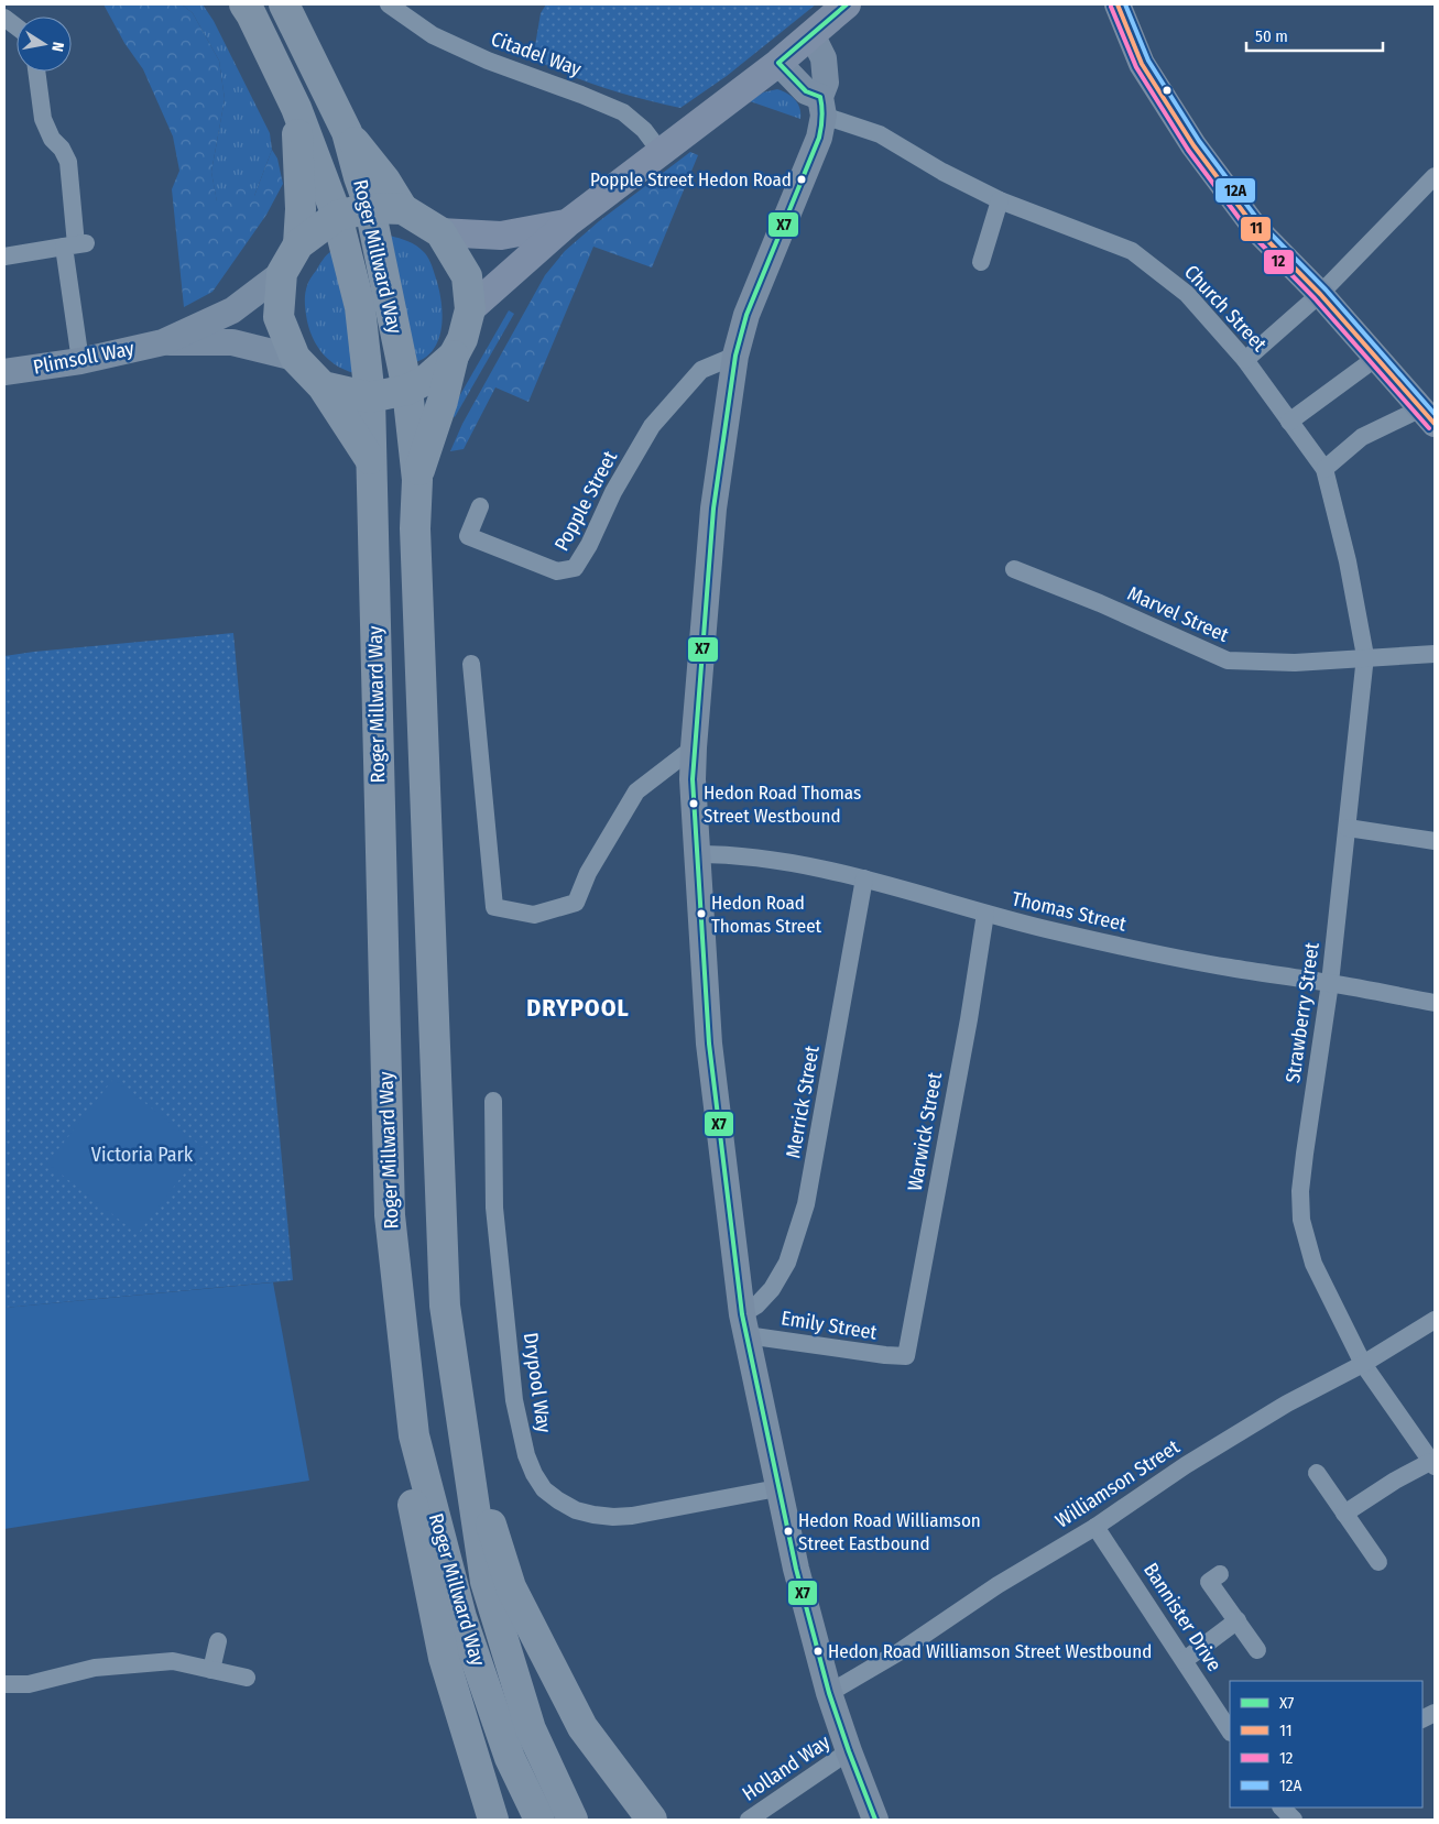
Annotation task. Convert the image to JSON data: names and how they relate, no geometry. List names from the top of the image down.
{
  "streets": {
    "highway": ["Roger Millward Way"],
    "street": [
      "Citadel Way",
      "Church Street",
      "Plimsoll Way",
      "Popple Street",
      "Marvel Street",
      "Thomas Street",
      "Strawberry Street",
      "Merrick Street",
      "Warwick Street",
      "Emily Street",
      "Drypool Way",
      "Williamson Street",
      "Bannister Drive",
      "Holland Way"
    ]
  },
  "crossings": [
    ["Church Street", "Marvel Street"],
    ["Church Street", "Strawberry Street"],
    ["Marvel Street", "Strawberry Street"],
    ["Thomas Street", "Strawberry Street"],
    ["Thomas Street", "Merrick Street"],
    ["Thomas Street", "Warwick Street"],
    ["Strawberry Street", "Williamson Street"],
    ["Merrick Street", "Emily Street"],
    ["Warwick Street", "Emily Street"],
    ["Williamson Street", "Bannister Drive"]
  ],
  "districts": ["DRYPOOL"],
  "parks": ["Victoria Park"],
  "places": [
    "Popple Street Hedon Road",
    "Hedon Road Thomas Street Westbound",
    "Hedon Road Thomas Street",
    "Hedon Road Williamson Street Eastbound",
    "Hedon Road Williamson Street Westbound"
  ],
  "lines": [
    "transit line X7",
    "transit line 11",
    "transit line 12A",
    "transit line 12"
  ],
  "legend": [
    "X7",
    "11",
    "12",
    "12A"
  ],
  "scale_bar": "50 m",
  "north": "right"
}
